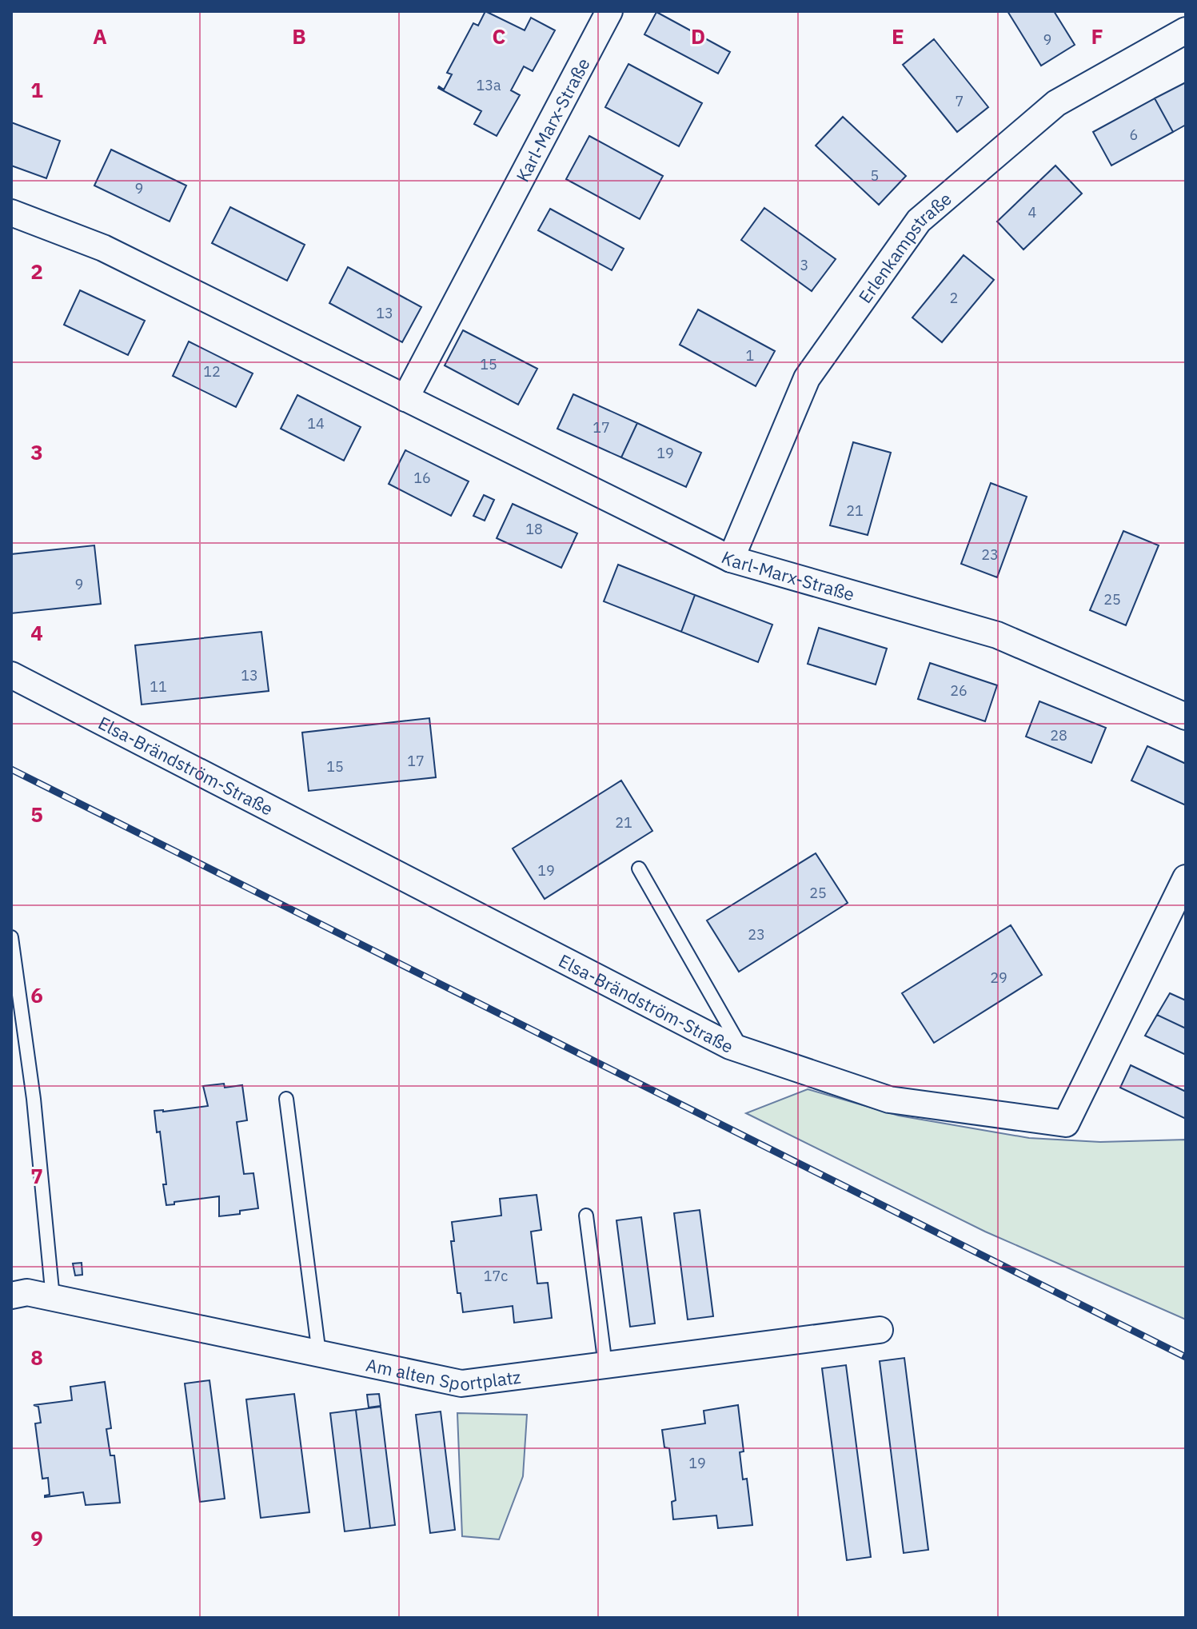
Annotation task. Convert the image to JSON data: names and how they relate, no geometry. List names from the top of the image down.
{
  "streets": {
    "street": [
      "Karl-Marx-Straße",
      "Erlenkampstraße",
      "Elsa-Brändström-Straße",
      "Am alten Sportplatz"
    ]
  },
  "crossings": [
    ["Karl-Marx-Straße", "Erlenkampstraße"]
  ],
  "house_numbers": [
    "9",
    "13a",
    "7",
    "6",
    "5",
    "9",
    "4",
    "3",
    "2",
    "13",
    "1",
    "15",
    "12",
    "14",
    "17",
    "19",
    "16",
    "21",
    "18",
    "23",
    "9",
    "25",
    "13",
    "11",
    "26",
    "28",
    "17",
    "15",
    "21",
    "19",
    "25",
    "23",
    "29",
    "17c",
    "19"
  ],
  "grid": {
    "columns": [
      "A",
      "B",
      "C",
      "D",
      "E",
      "F"
    ],
    "rows": [
      "1",
      "2",
      "3",
      "4",
      "5",
      "6",
      "7",
      "8",
      "9"
    ]
  }
}
